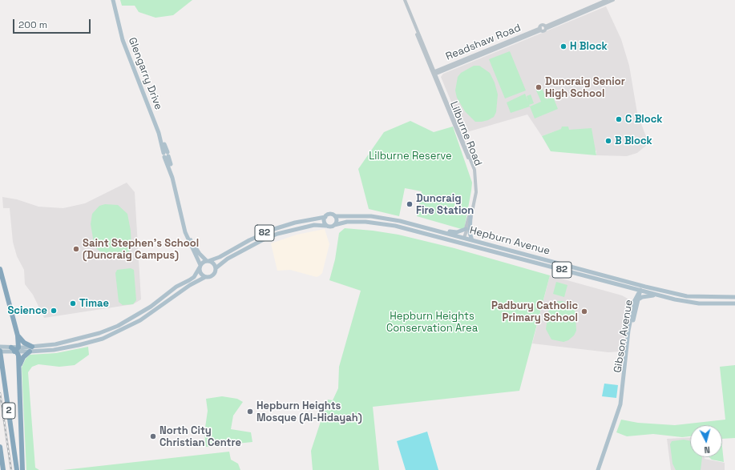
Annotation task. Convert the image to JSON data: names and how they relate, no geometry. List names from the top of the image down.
{
  "streets": {
    "highway": ["2"],
    "main road": [
      "Glengarry Drive",
      "82",
      "Hepburn Avenue",
      "Gibson Avenue"
    ],
    "street": ["Readshaw Road", "Lilburne Road"]
  },
  "crossings": [
    ["Readshaw Road", "Lilburne Road"],
    ["Glengarry Drive", "82"],
    ["Lilburne Road", "Hepburn Avenue"],
    ["82", "Hepburn Avenue"],
    ["82", "2"],
    ["Hepburn Avenue", "Gibson Avenue"]
  ],
  "parks": ["Lilburne Reserve", "Hepburn Heights Conservation Area"],
  "places": [
    "H Block",
    "Duncraig Senior High School",
    "C Block",
    "B Block",
    "Duncraig Fire Station",
    "Saint Stephen's School (Duncraig Campus)",
    "Timae",
    "Science",
    "Padbury Catholic Primary School",
    "Hepburn Heights Mosque (Al-Hidayah)",
    "North City Christian Centre"
  ],
  "scale_bar": "200 m",
  "north": "bottom"
}
